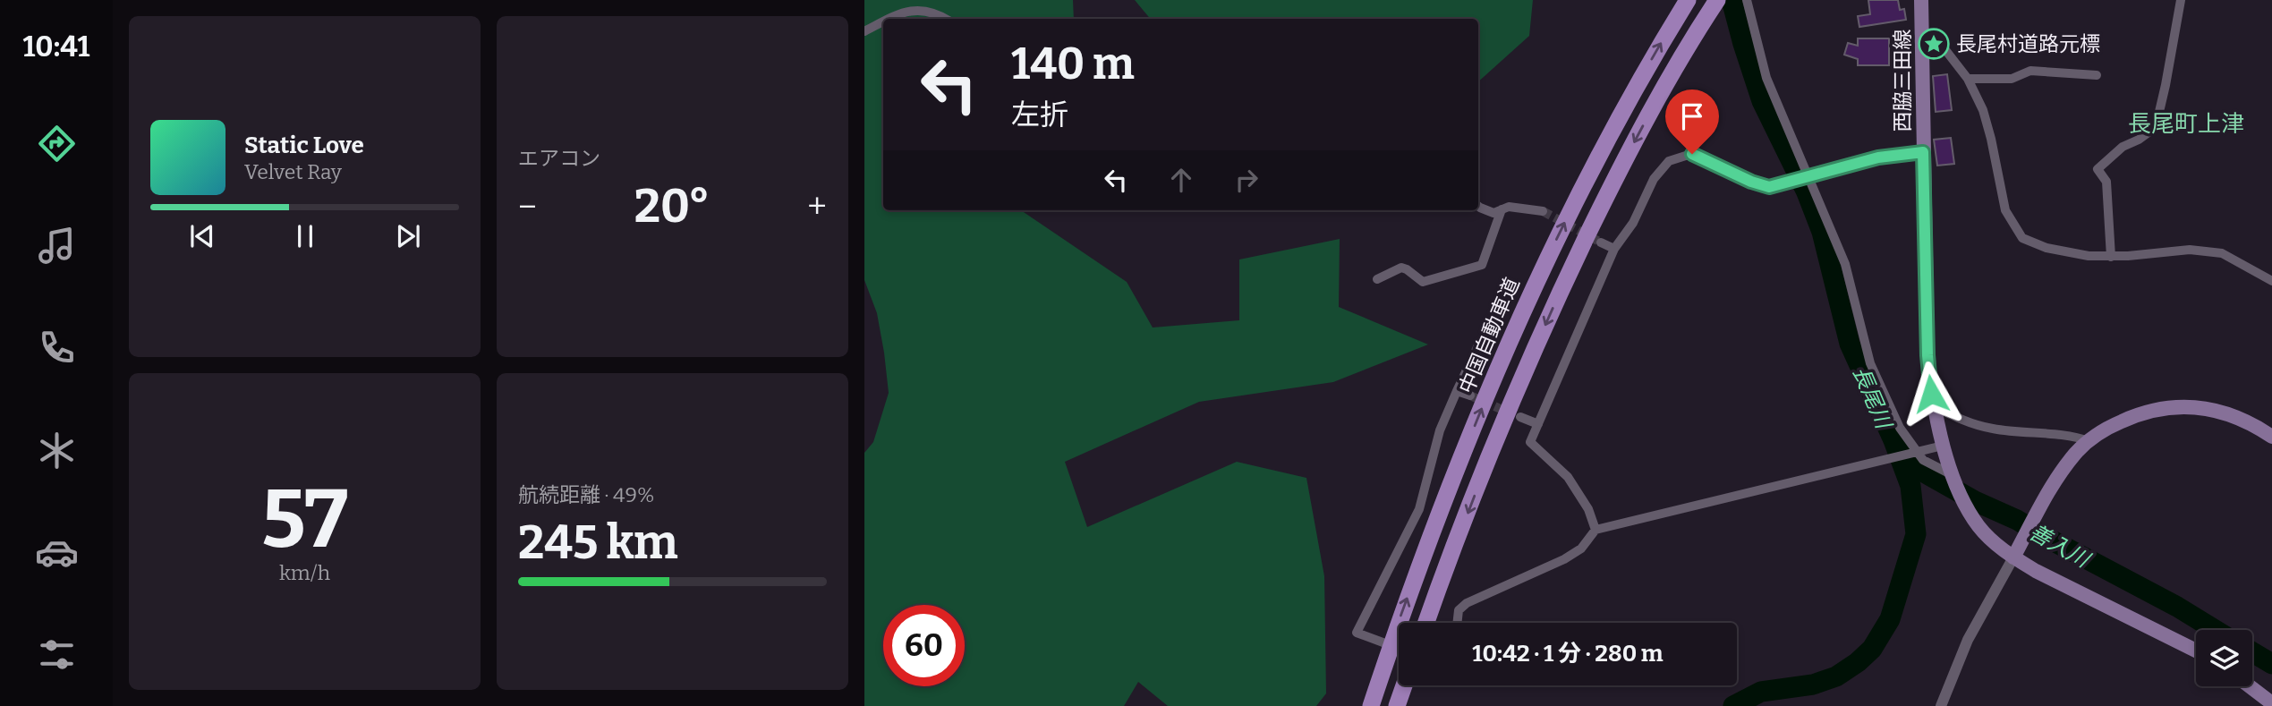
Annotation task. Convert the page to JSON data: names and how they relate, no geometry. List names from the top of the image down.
{
  "streets": {
    "highway": ["中国自動車道"],
    "main road": ["西脇三田線"]
  },
  "districts": ["長尾町上津"],
  "water": ["長尾川", "善入川"],
  "places": {
    "place": ["長尾村道路元標"]
  },
  "page": {
    "tabs": "10:41",
    "tile": [
      "エアコン",
      ["57", "km/h"],
      ["航続距離 · 49%", "245 km"]
    ],
    "turn": ["140 m", "左折"],
    "song": ["Static Love", "Velvet Ray"],
    "heat": ["−", "20°", "+"],
    "limit": "60",
    "trip": "10:42 · 1 分 · 280 m"
  }
}
